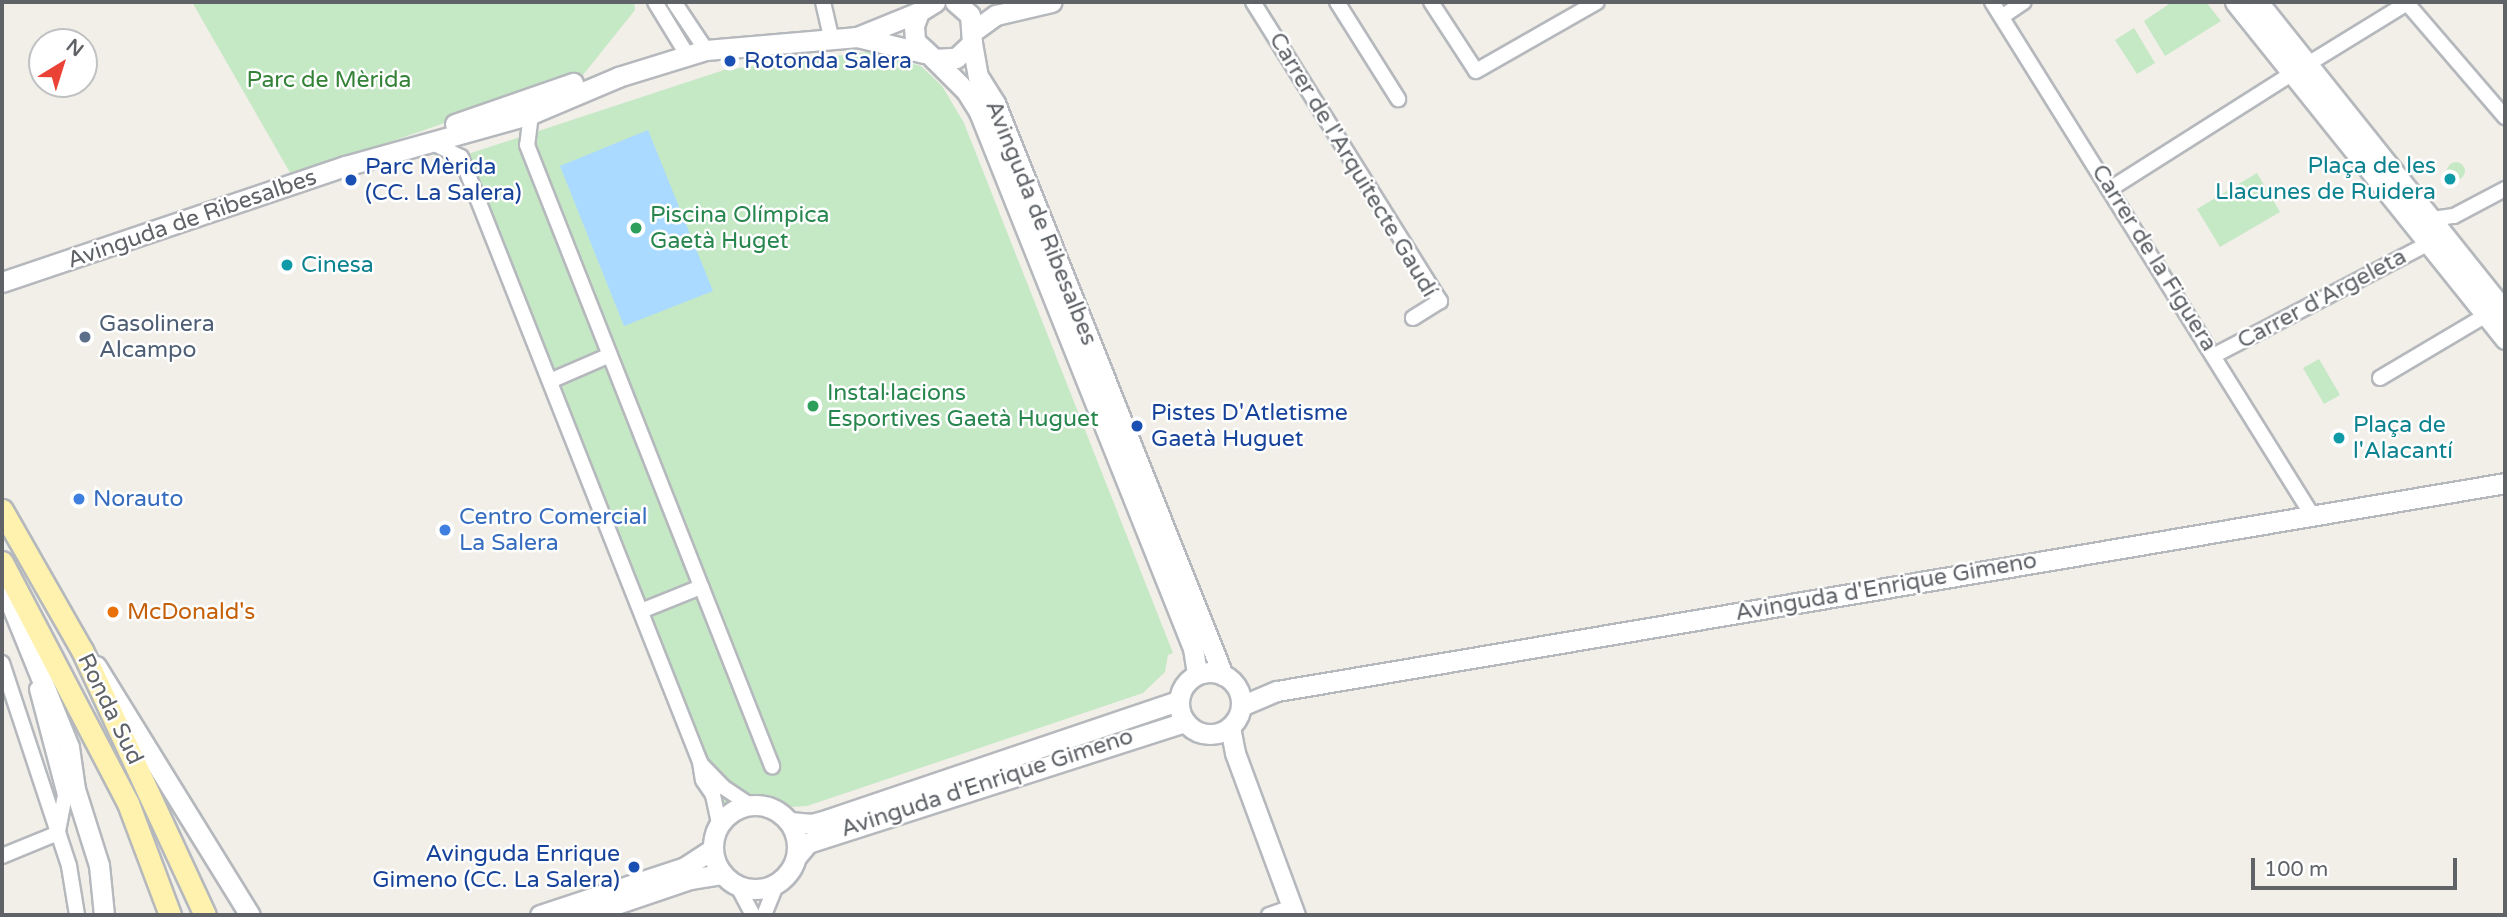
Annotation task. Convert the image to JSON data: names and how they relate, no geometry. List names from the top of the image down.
{
  "streets": {
    "main road": ["Avinguda de Ribesalbes", "Avinguda d'Enrique Gimeno", "Ronda Sud"],
    "street": ["Carrer de l'Arquitecte Gaudí", "Carrer de la Figuera", "Carrer d'Argeleta"]
  },
  "crossings": [
    ["Avinguda de Ribesalbes", "Avinguda d'Enrique Gimeno"],
    ["Carrer de la Figuera", "Carrer d'Argeleta"],
    ["Carrer de la Figuera", "Avinguda d'Enrique Gimeno"]
  ],
  "parks": ["Parc de Mèrida"],
  "places": [
    "Rotonda Salera",
    "Plaça de les Llacunes de Ruidera",
    "Parc Mèrida (CC. La Salera)",
    "Piscina Olímpica Gaetà Huget",
    "Cinesa",
    "Gasolinera Alcampo",
    "Instal·lacions Esportives Gaetà Huguet",
    "Pistes D'Atletisme Gaetà Huguet",
    "Plaça de l'Alacantí",
    "Norauto",
    "Centro Comercial La Salera",
    "McDonald's",
    "Avinguda Enrique Gimeno (CC. La Salera)"
  ],
  "scale_bar": "100 m",
  "north": "top right"
}
